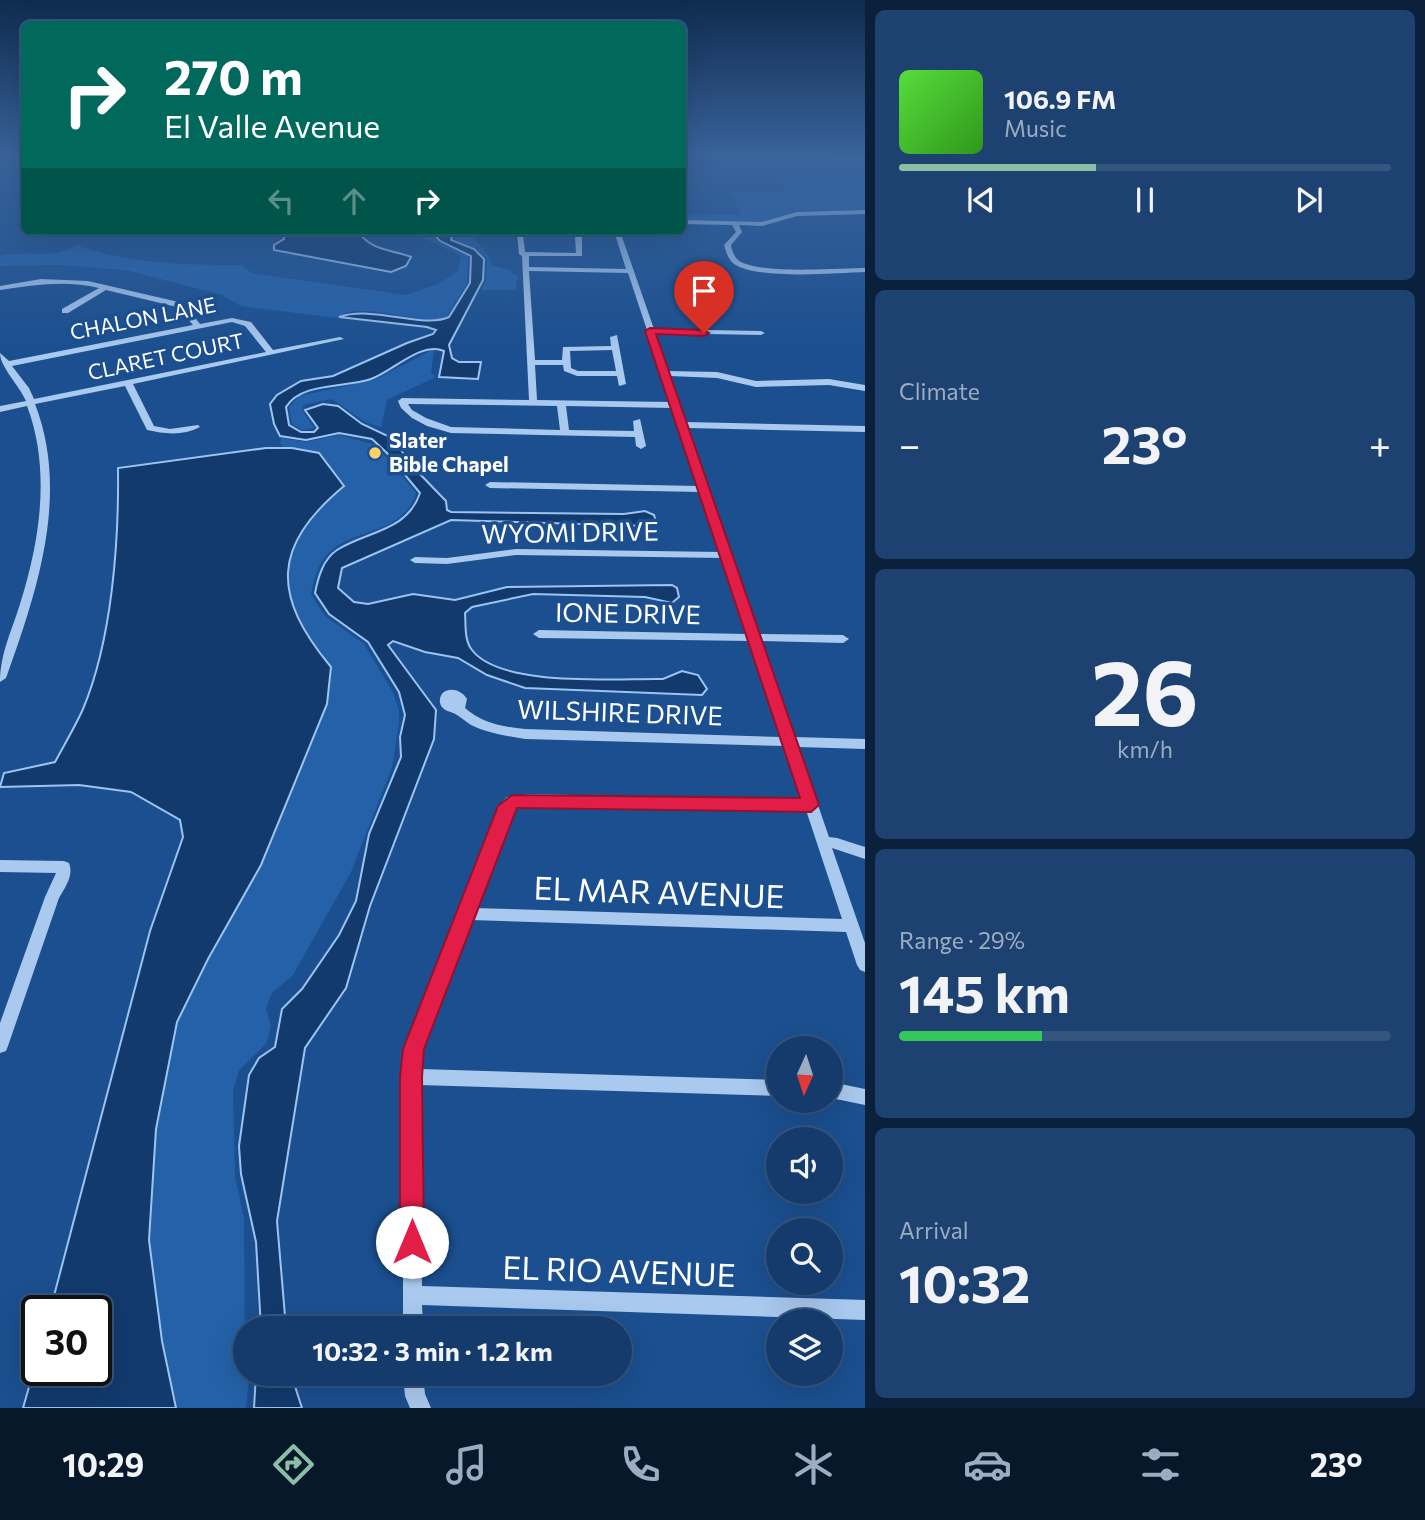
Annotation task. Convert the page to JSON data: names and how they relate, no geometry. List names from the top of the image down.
{
  "streets": {
    "street": [
      "CHALON LANE",
      "CLARET COURT",
      "WYOMI DRIVE",
      "IONE DRIVE",
      "WILSHIRE DRIVE",
      "EL MAR AVENUE",
      "EL RIO AVENUE"
    ]
  },
  "crossings": [
    ["CHALON LANE", "CLARET COURT"]
  ],
  "places": ["Slater Bible Chapel"],
  "north": "bottom",
  "page": {
    "turn": ["270 m", "El Valle Avenue"],
    "song": ["106.9 FM", "Music"],
    "tile": [
      "Climate",
      ["26", "km/h"],
      ["Range · 29%", "145 km"],
      ["Arrival", "10:32"]
    ],
    "heat": ["−", "23°", "+"],
    "limit": "30",
    "trip": "10:32 · 3 min · 1.2 km",
    "tabs": ["10:29", "23°"]
  }
}
